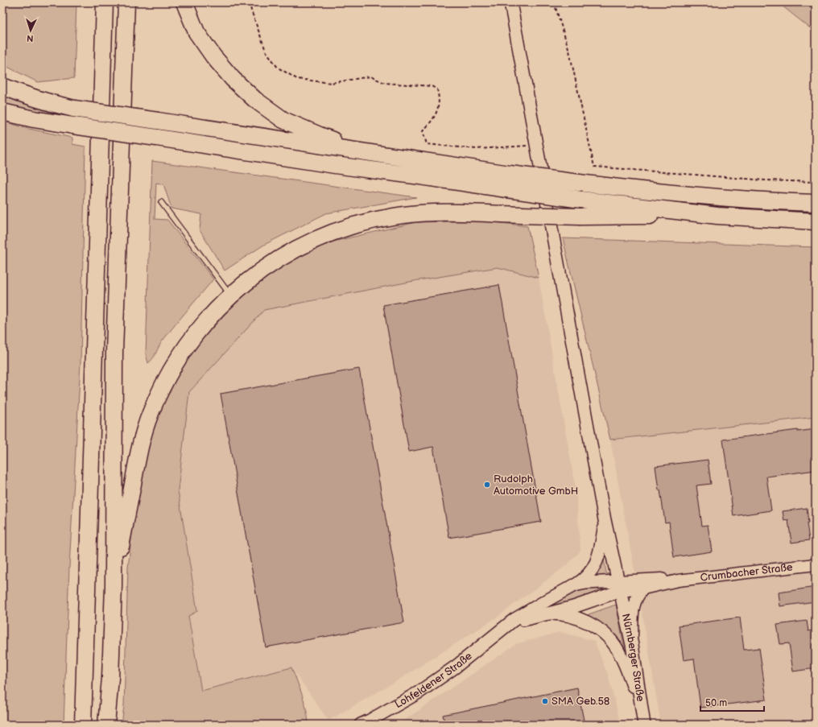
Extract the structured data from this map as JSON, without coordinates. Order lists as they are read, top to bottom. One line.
{"streets":{"main road":["Nürnberger Straße","Lohfeldener Straße"],"street":["Crumbacher Straße"]},"crossings":[["Crumbacher Straße","Nürnberger Straße"],["Crumbacher Straße","Lohfeldener Straße"],["Nürnberger Straße","Lohfeldener Straße"]],"places":["Rudolph Automotive GmbH","SMA Geb.58"],"scale_bar":"50 m","north":"bottom"}
